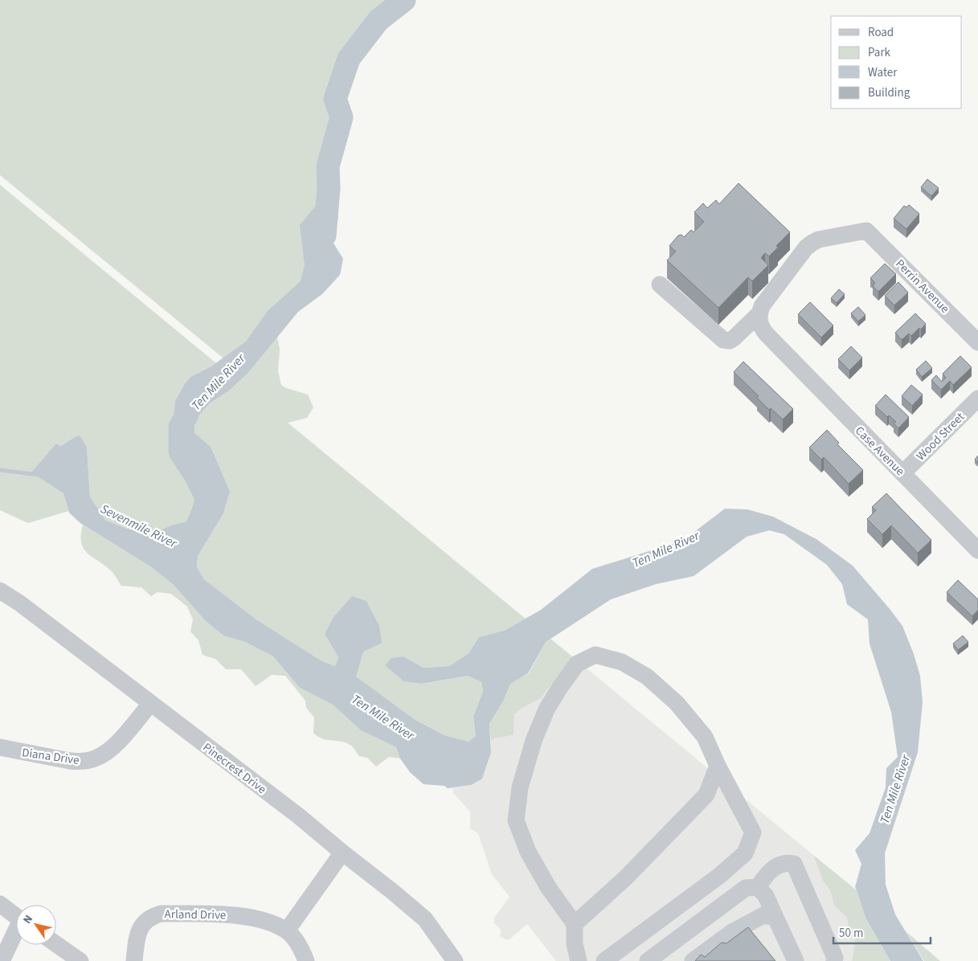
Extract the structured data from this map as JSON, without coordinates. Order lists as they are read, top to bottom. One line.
{"streets":{"street":["Perrin Avenue","Wood Street","Case Avenue","Diana Drive","Pinecrest Drive","Arland Drive"]},"crossings":[["Perrin Avenue","Case Avenue"],["Wood Street","Case Avenue"],["Diana Drive","Pinecrest Drive"]],"water":["Ten Mile River","Sevenmile River"],"legend":["Road","Park","Water","Building"],"scale_bar":"50 m","north":"top left"}
